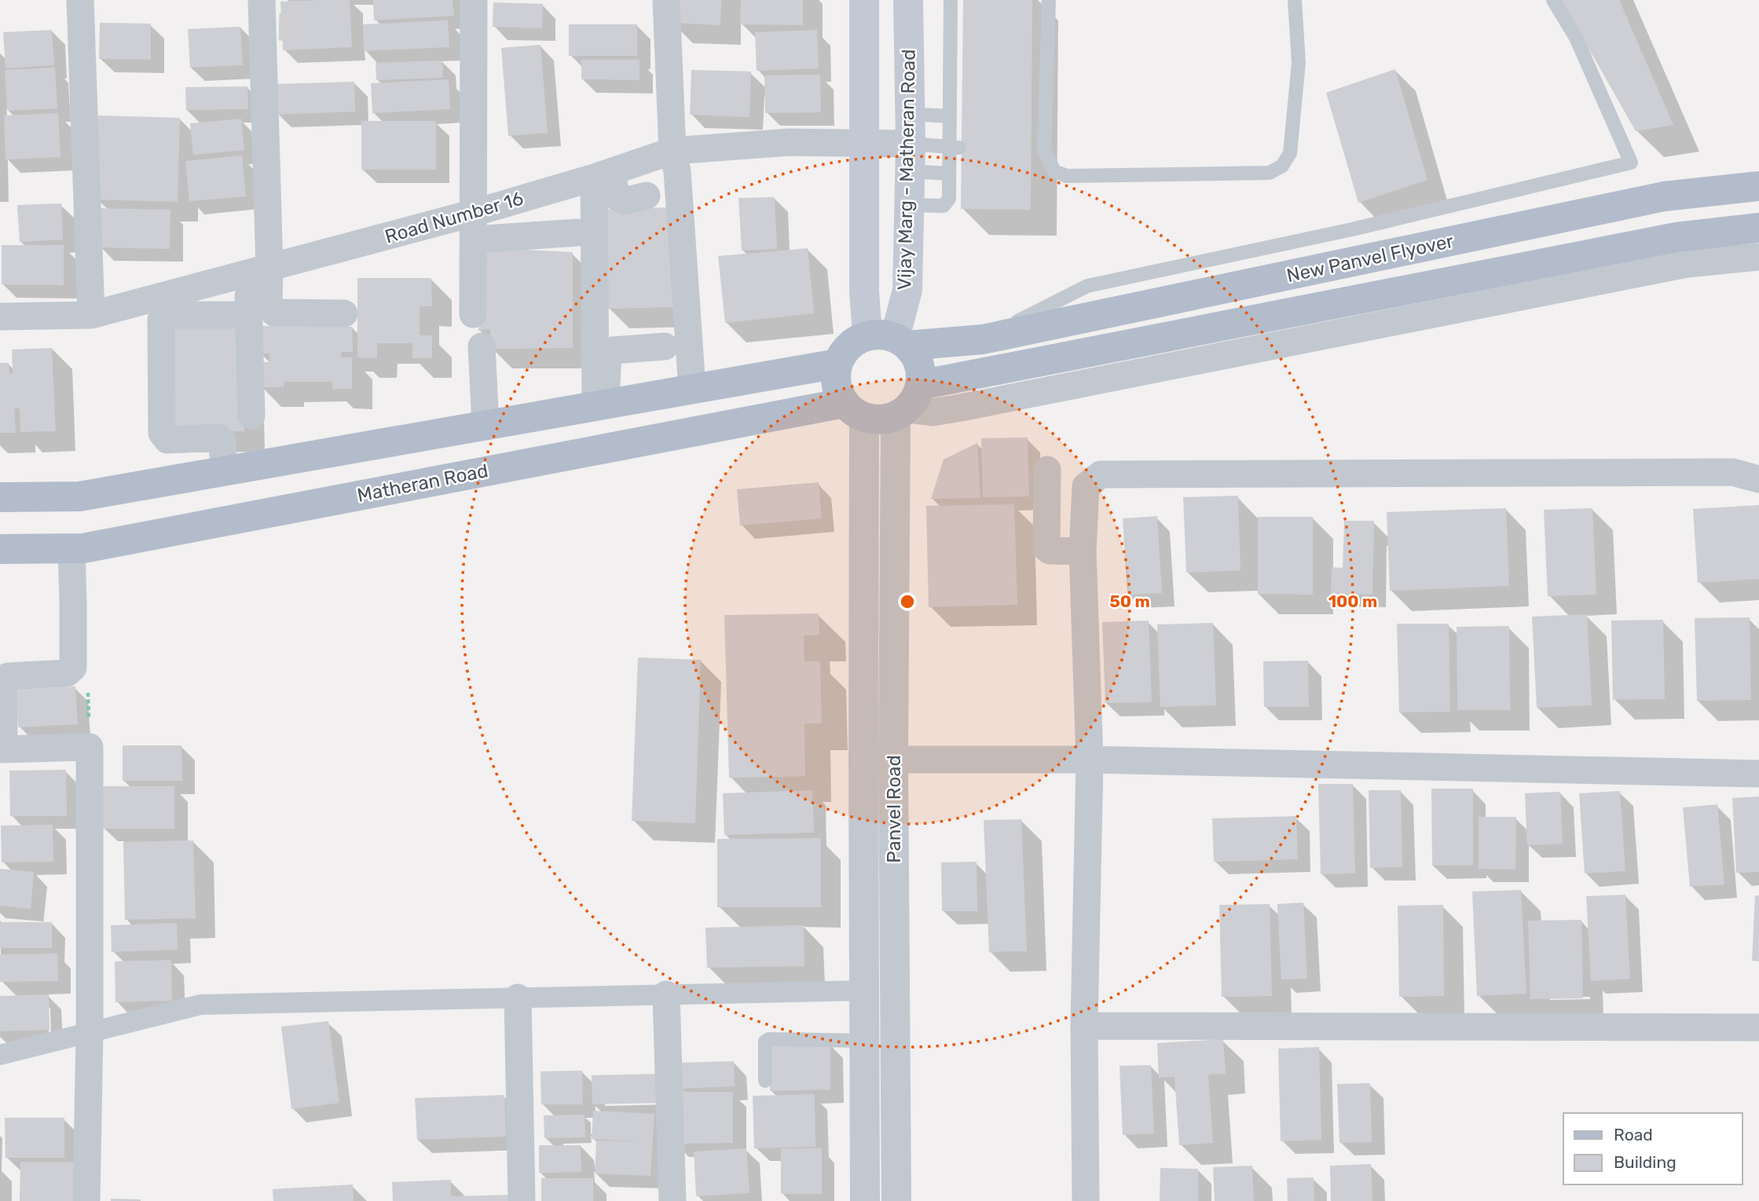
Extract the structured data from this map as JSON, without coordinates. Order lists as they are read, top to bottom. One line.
{"streets":{"main road":["Vijay Marg - Matheran Road","New Panvel Flyover","Matheran Road"],"street":["Road Number 16","Panvel Road"]},"crossings":[["Vijay Marg - Matheran Road","Road Number 16"],["Vijay Marg - Matheran Road","New Panvel Flyover"],["Vijay Marg - Matheran Road","Matheran Road"],["Vijay Marg - Matheran Road","Panvel Road"],["New Panvel Flyover","Matheran Road"],["New Panvel Flyover","Panvel Road"],["Matheran Road","Panvel Road"]],"legend":["Road","Building"],"rings":["50 m","100 m"]}
